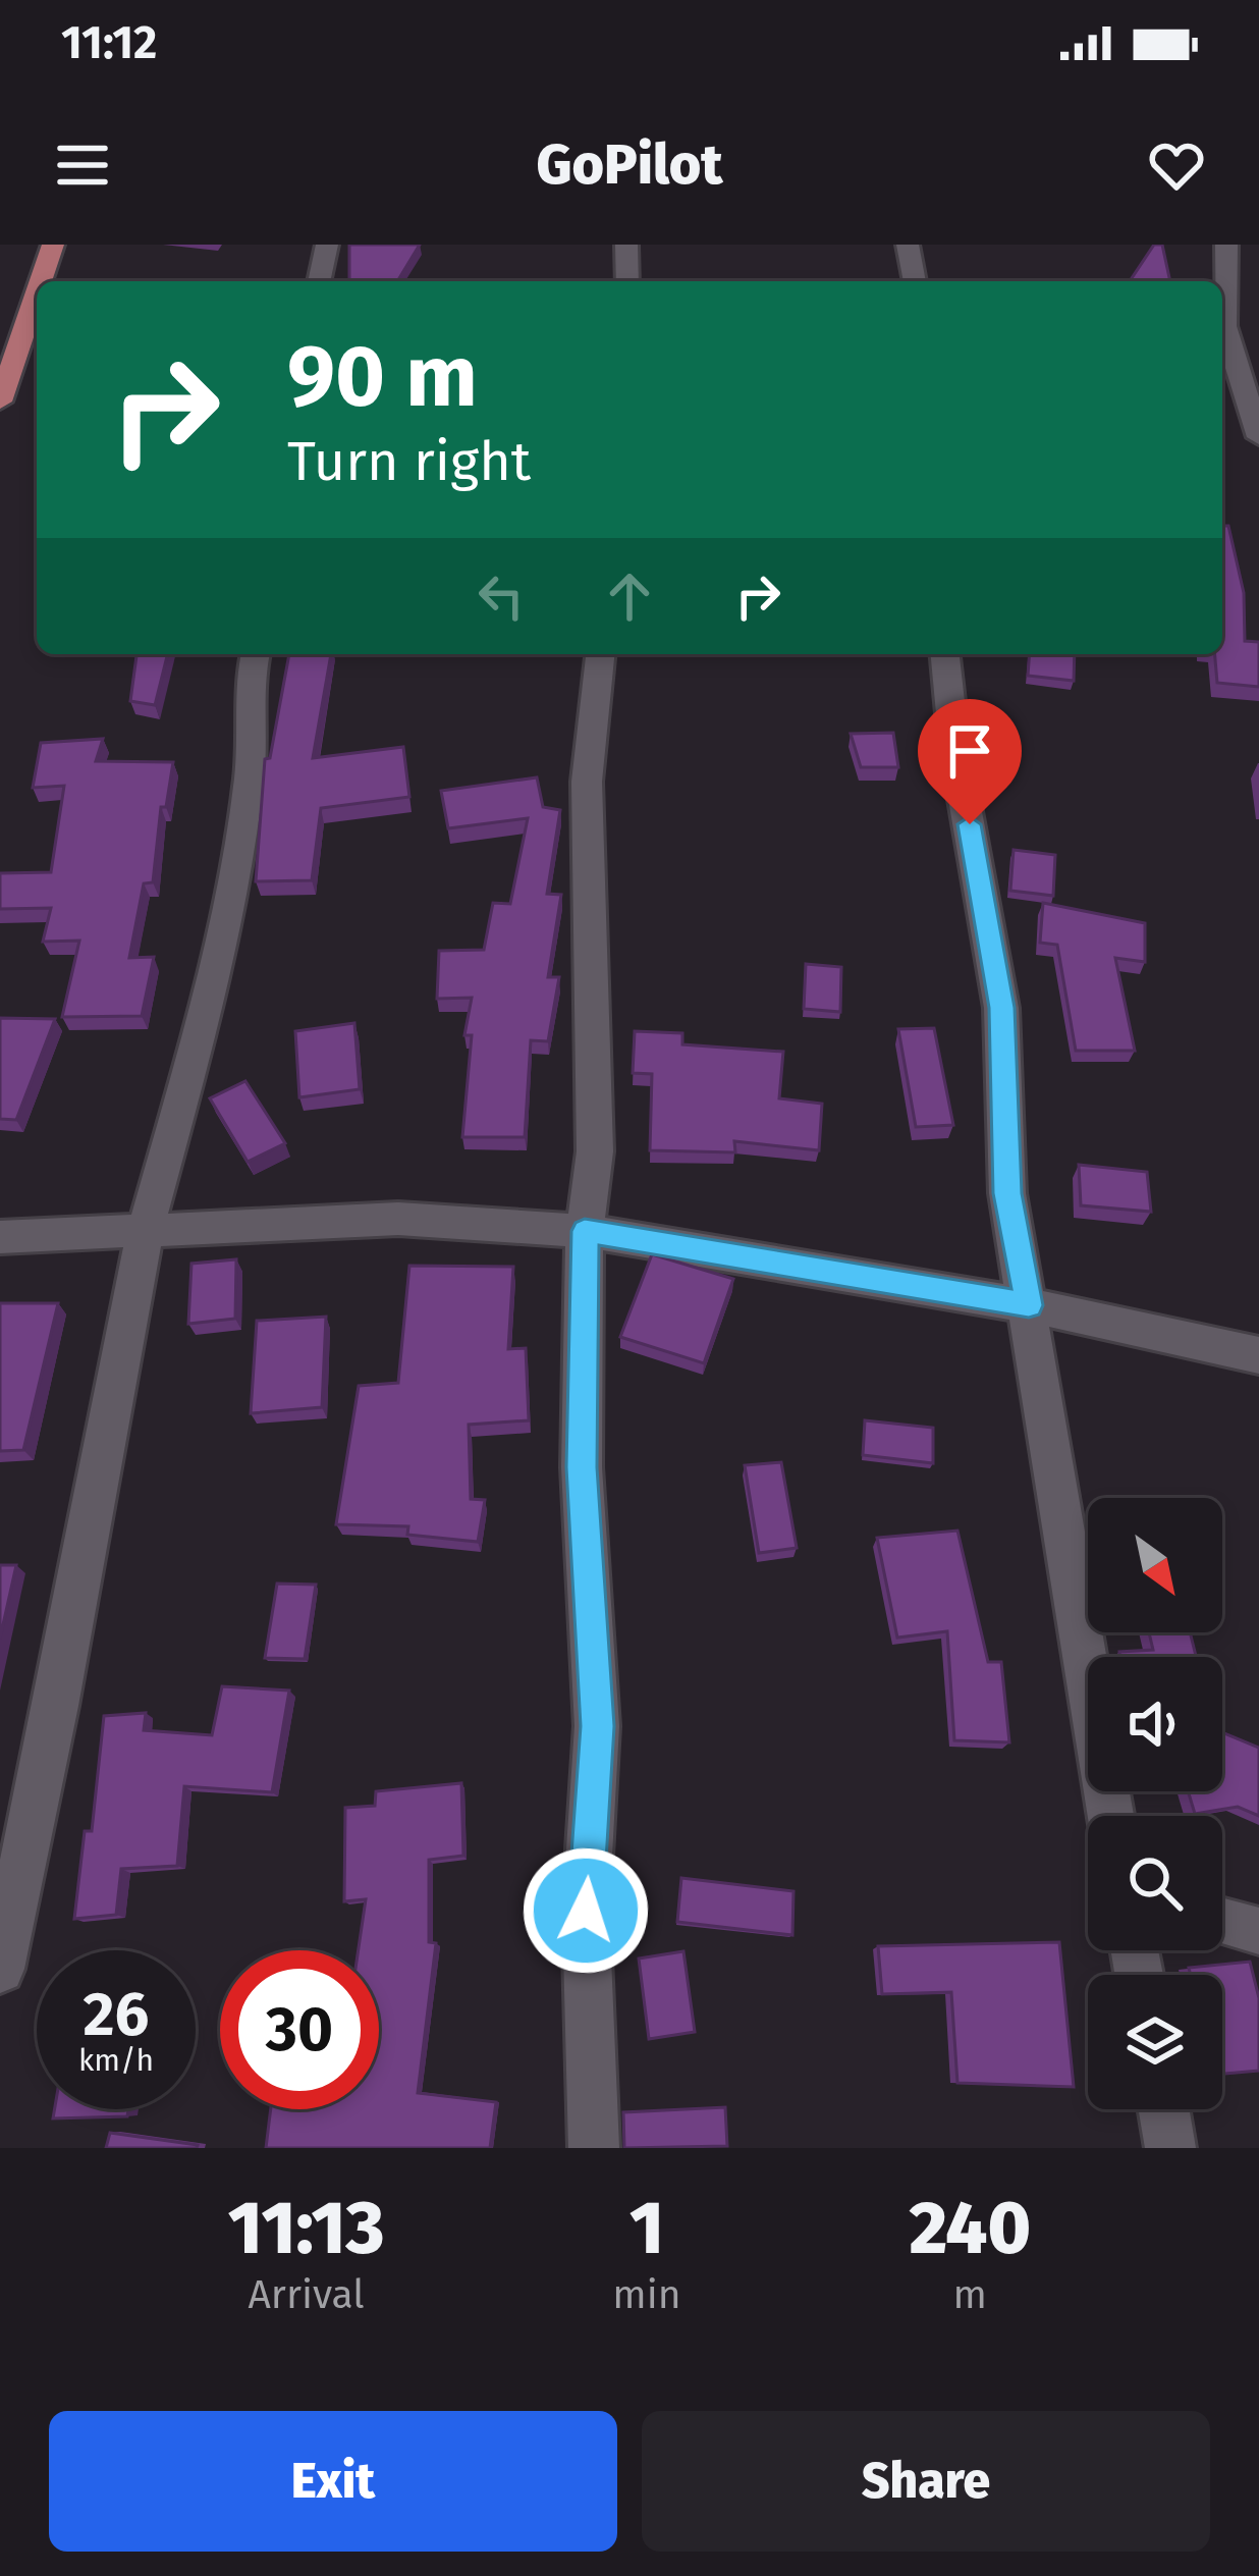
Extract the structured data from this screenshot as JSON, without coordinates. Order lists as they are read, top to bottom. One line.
{"north":"bottom right","page":{"status":"11:12","header":"GoPilot","turn":["90 m","Turn right"],"speed":"26 km/h","limit":"30","eta":["11:13","Arrival","1","min","240","m"],"buttons":["Exit","Share"]}}
